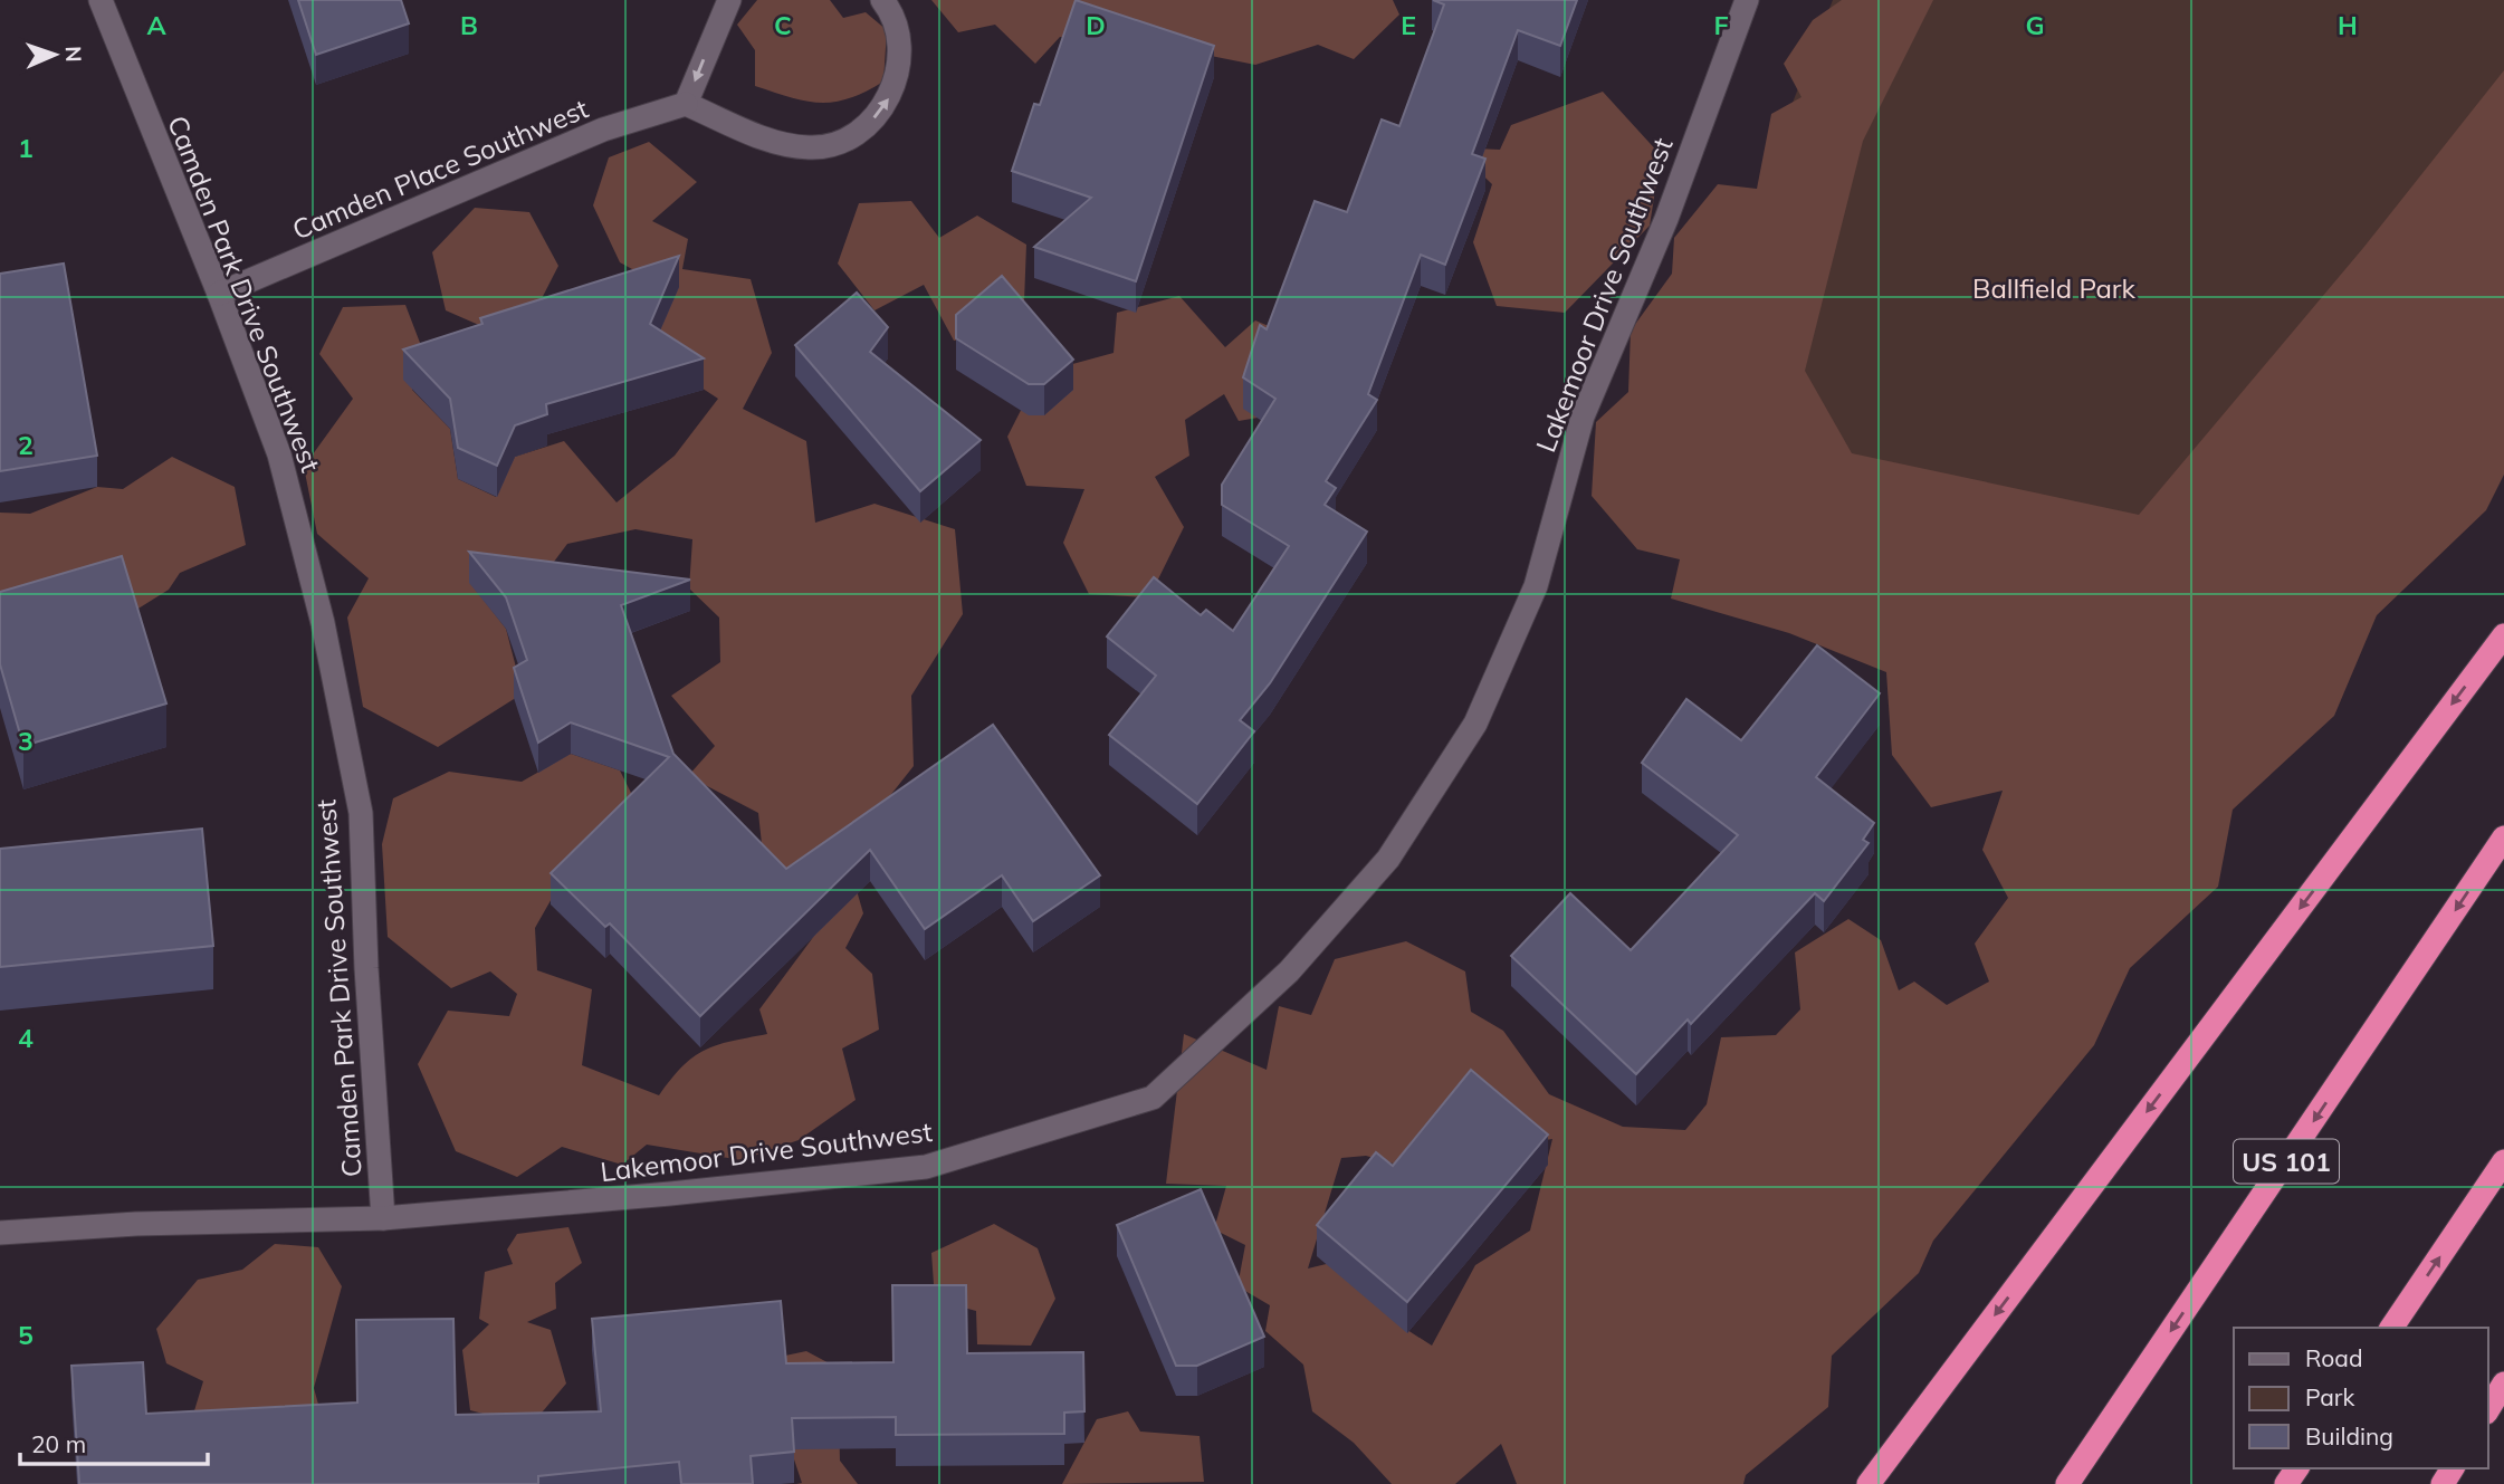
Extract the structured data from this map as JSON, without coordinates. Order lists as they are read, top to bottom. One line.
{"streets":{"highway":["US 101"],"street":["Camden Place Southwest","Camden Park Drive Southwest","Lakemoor Drive Southwest"]},"crossings":[["Camden Place Southwest","Camden Park Drive Southwest"],["Camden Park Drive Southwest","Lakemoor Drive Southwest"]],"parks":["Ballfield Park"],"legend":["Road","Park","Building"],"scale_bar":"20 m","north":"right","grid":{"columns":["A","B","C","D","E","F","G","H"],"rows":["1","2","3","4","5"]}}
